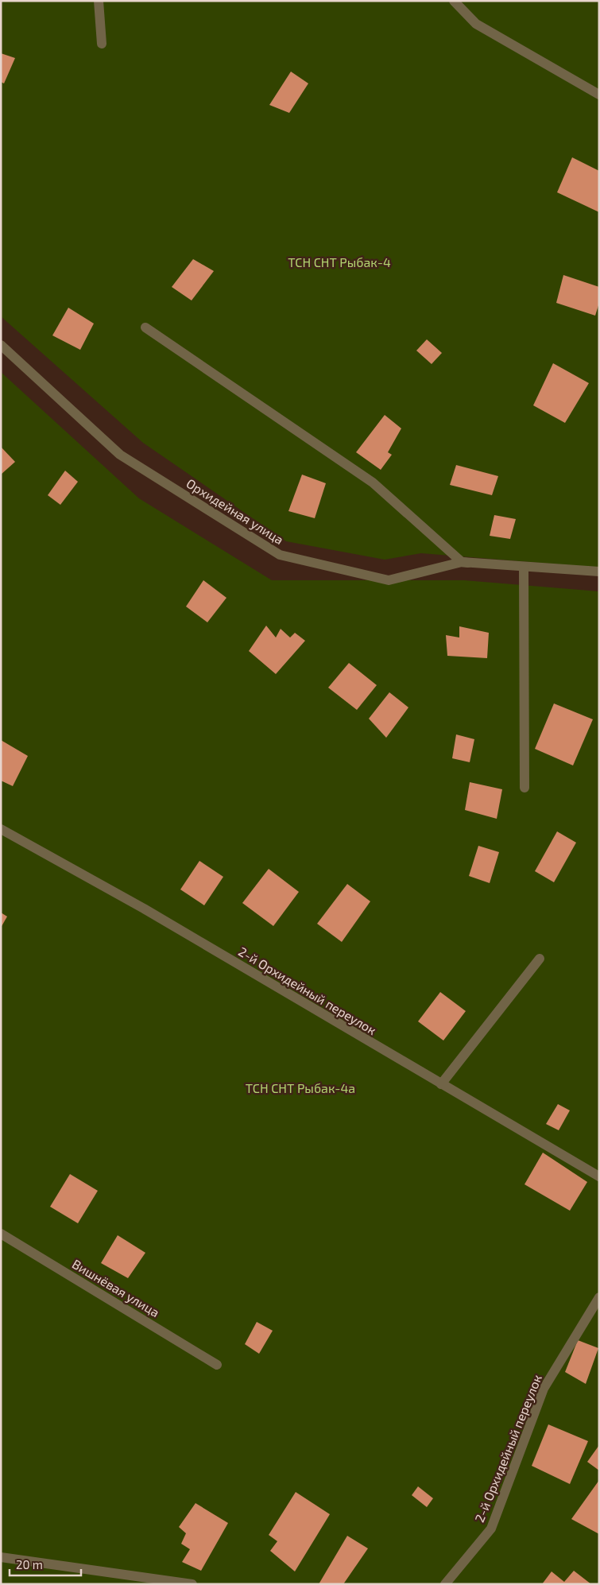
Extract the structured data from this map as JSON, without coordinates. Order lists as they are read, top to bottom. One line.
{"streets":{"street":["Орхидейная улица","2-й Орхидейный переулок","Вишнёвая улица"]},"parks":["ТСН СНТ Рыбак-4","ТСН СНТ Рыбак-4а"],"scale_bar":"20 m"}
